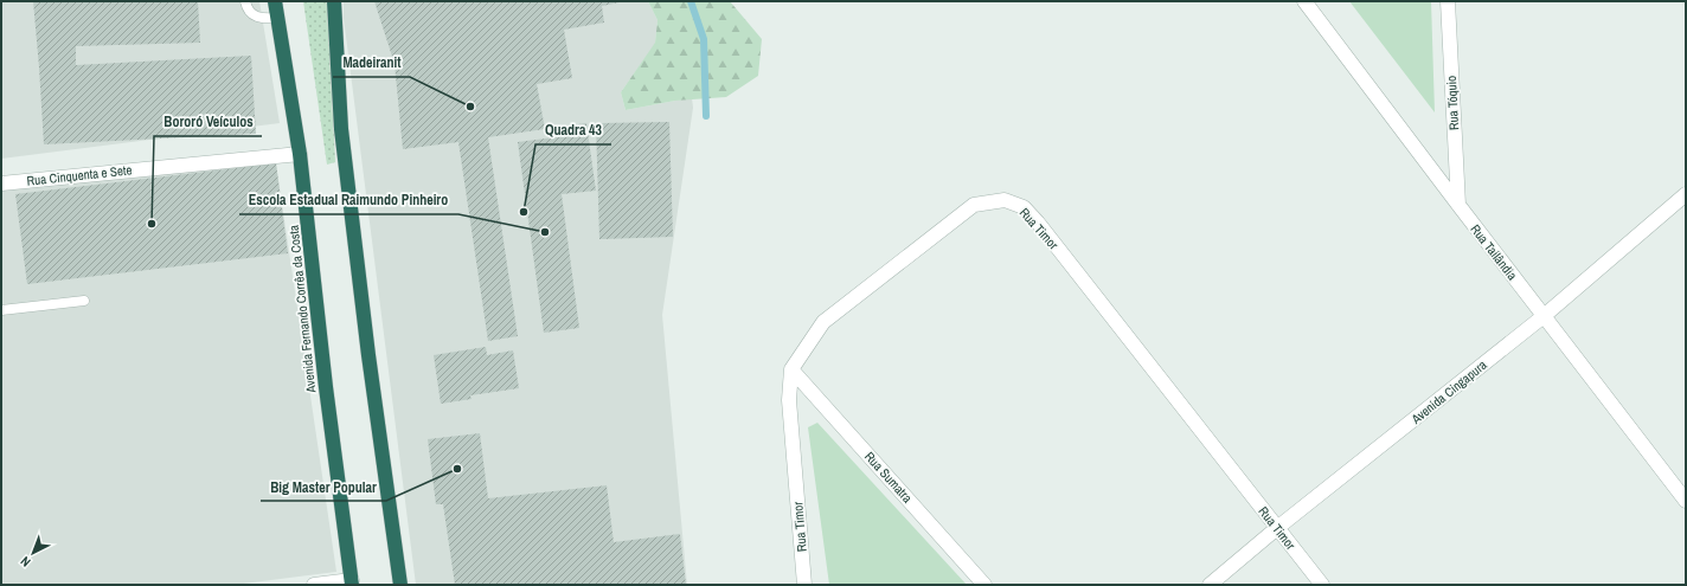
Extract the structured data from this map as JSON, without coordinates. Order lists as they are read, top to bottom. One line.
{"streets":{"highway":["Avenida Fernando Corrêa da Costa"],"street":["Rua Tóquio","Rua Cinquenta e Sete","Rua Timor","Rua Tailândia","Avenida Cingapura","Rua Sumatra"]},"crossings":[["Rua Tóquio","Rua Tailândia"],["Rua Cinquenta e Sete","Avenida Fernando Corrêa da Costa"],["Rua Timor","Avenida Cingapura"],["Rua Timor","Rua Sumatra"],["Rua Tailândia","Avenida Cingapura"]],"places":["Madeiranit","Quadra 43","Bororó Veículos","Escola Estadual Raimundo Pinheiro","Big Master Popular"],"north":"bottom left"}
